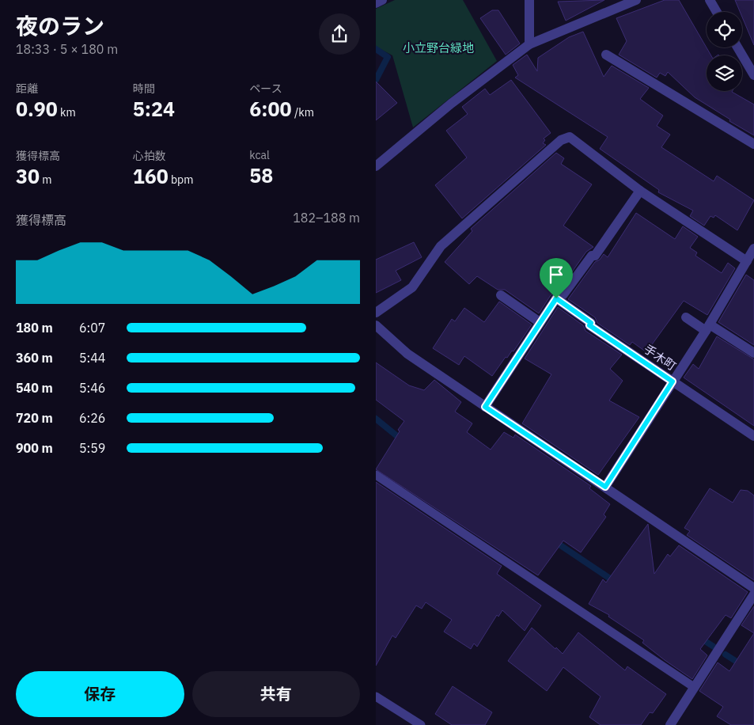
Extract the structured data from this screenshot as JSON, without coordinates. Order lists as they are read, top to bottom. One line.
{"streets":{"street":["手木町"]},"parks":["小立野台緑地"],"page":{"heading":["夜のラン","18:33 · 5 × 180 m"],"stats":[["距離","0.90 km"],["時間","5:24"],["ペース","6:00 /km"],["獲得標高","30 m"],["心拍数","160 bpm"],["kcal","58"]],"chart":["獲得標高","182–188 m"],"list":[{"name":"180 m","note":"6:07"},{"name":"360 m","note":"5:44"},{"name":"540 m","note":"5:46"},{"name":"720 m","note":"6:26"},{"name":"900 m","note":"5:59"}],"buttons":["保存","共有"]}}
